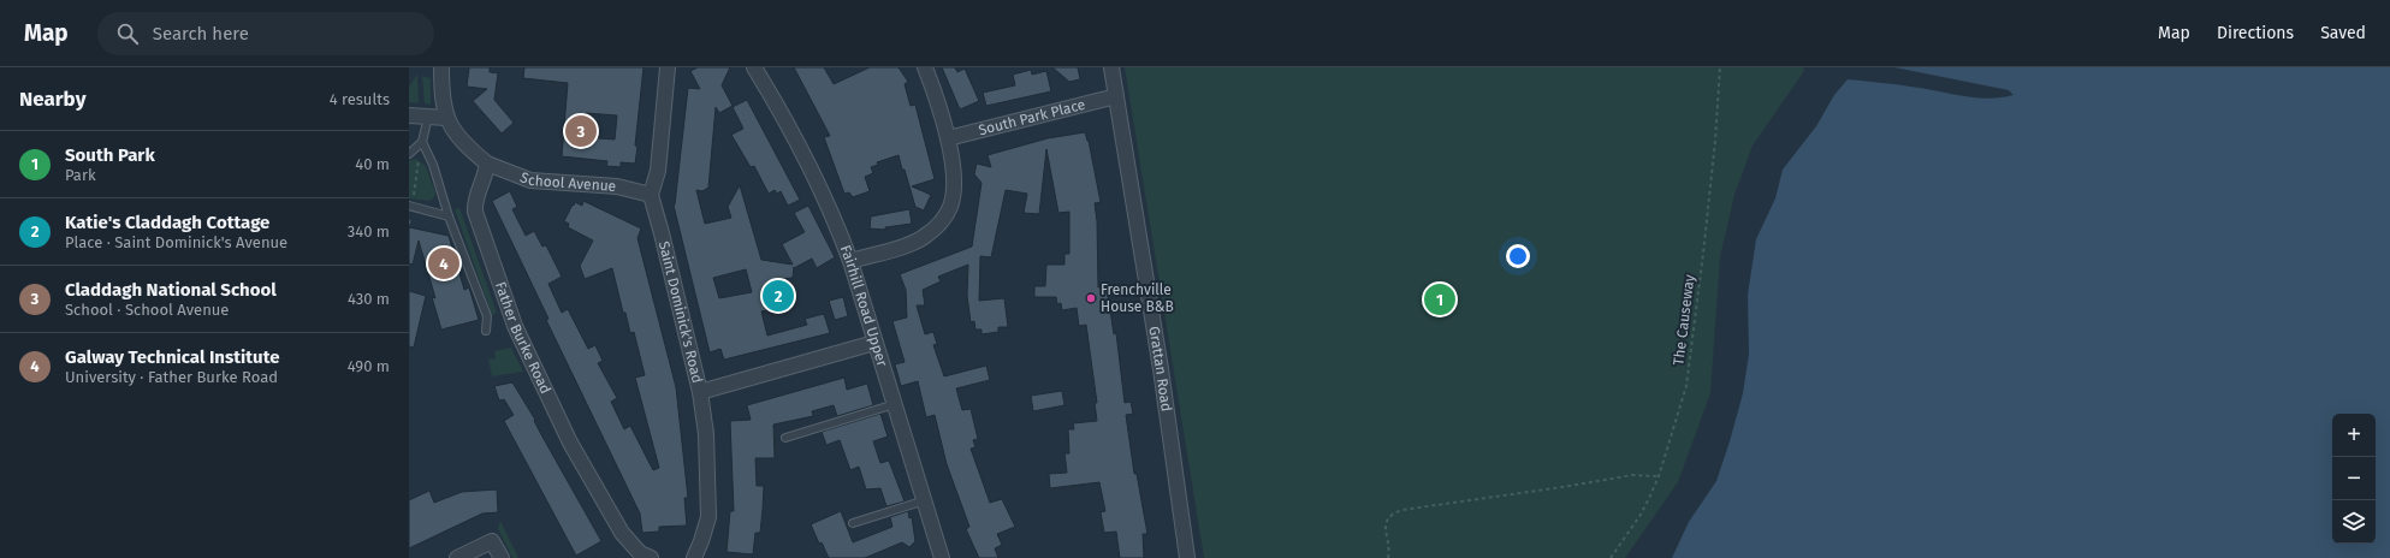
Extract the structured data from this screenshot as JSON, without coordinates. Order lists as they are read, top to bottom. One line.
{"streets":{"street":["South Park Place","School Avenue","Fairhill Road Upper","Saint Dominick's Road","Father Burke Road","Grattan Road"],"path":["The Causeway"]},"crossings":[["South Park Place","Grattan Road"],["School Avenue","Saint Dominick's Road"],["School Avenue","Father Burke Road"]],"places":["Frenchville House B&B"],"page":{"header":"Map","search":"Search here","nav":["Map","Directions","Saved"],"heading":["Nearby","4 results"],"pins":["3","4","2","1"],"list":[{"mark":"1","name":"South Park","note":"Park","value":"40 m"},{"mark":"2","name":"Katie's Claddagh Cottage","note":"Place · Saint Dominick's Avenue","value":"340 m"},{"mark":"3","name":"Claddagh National School","note":"School · School Avenue","value":"430 m"},{"mark":"4","name":"Galway Technical Institute","note":"University · Father Burke Road","value":"490 m"}],"map_buttons":["+","−"]}}
